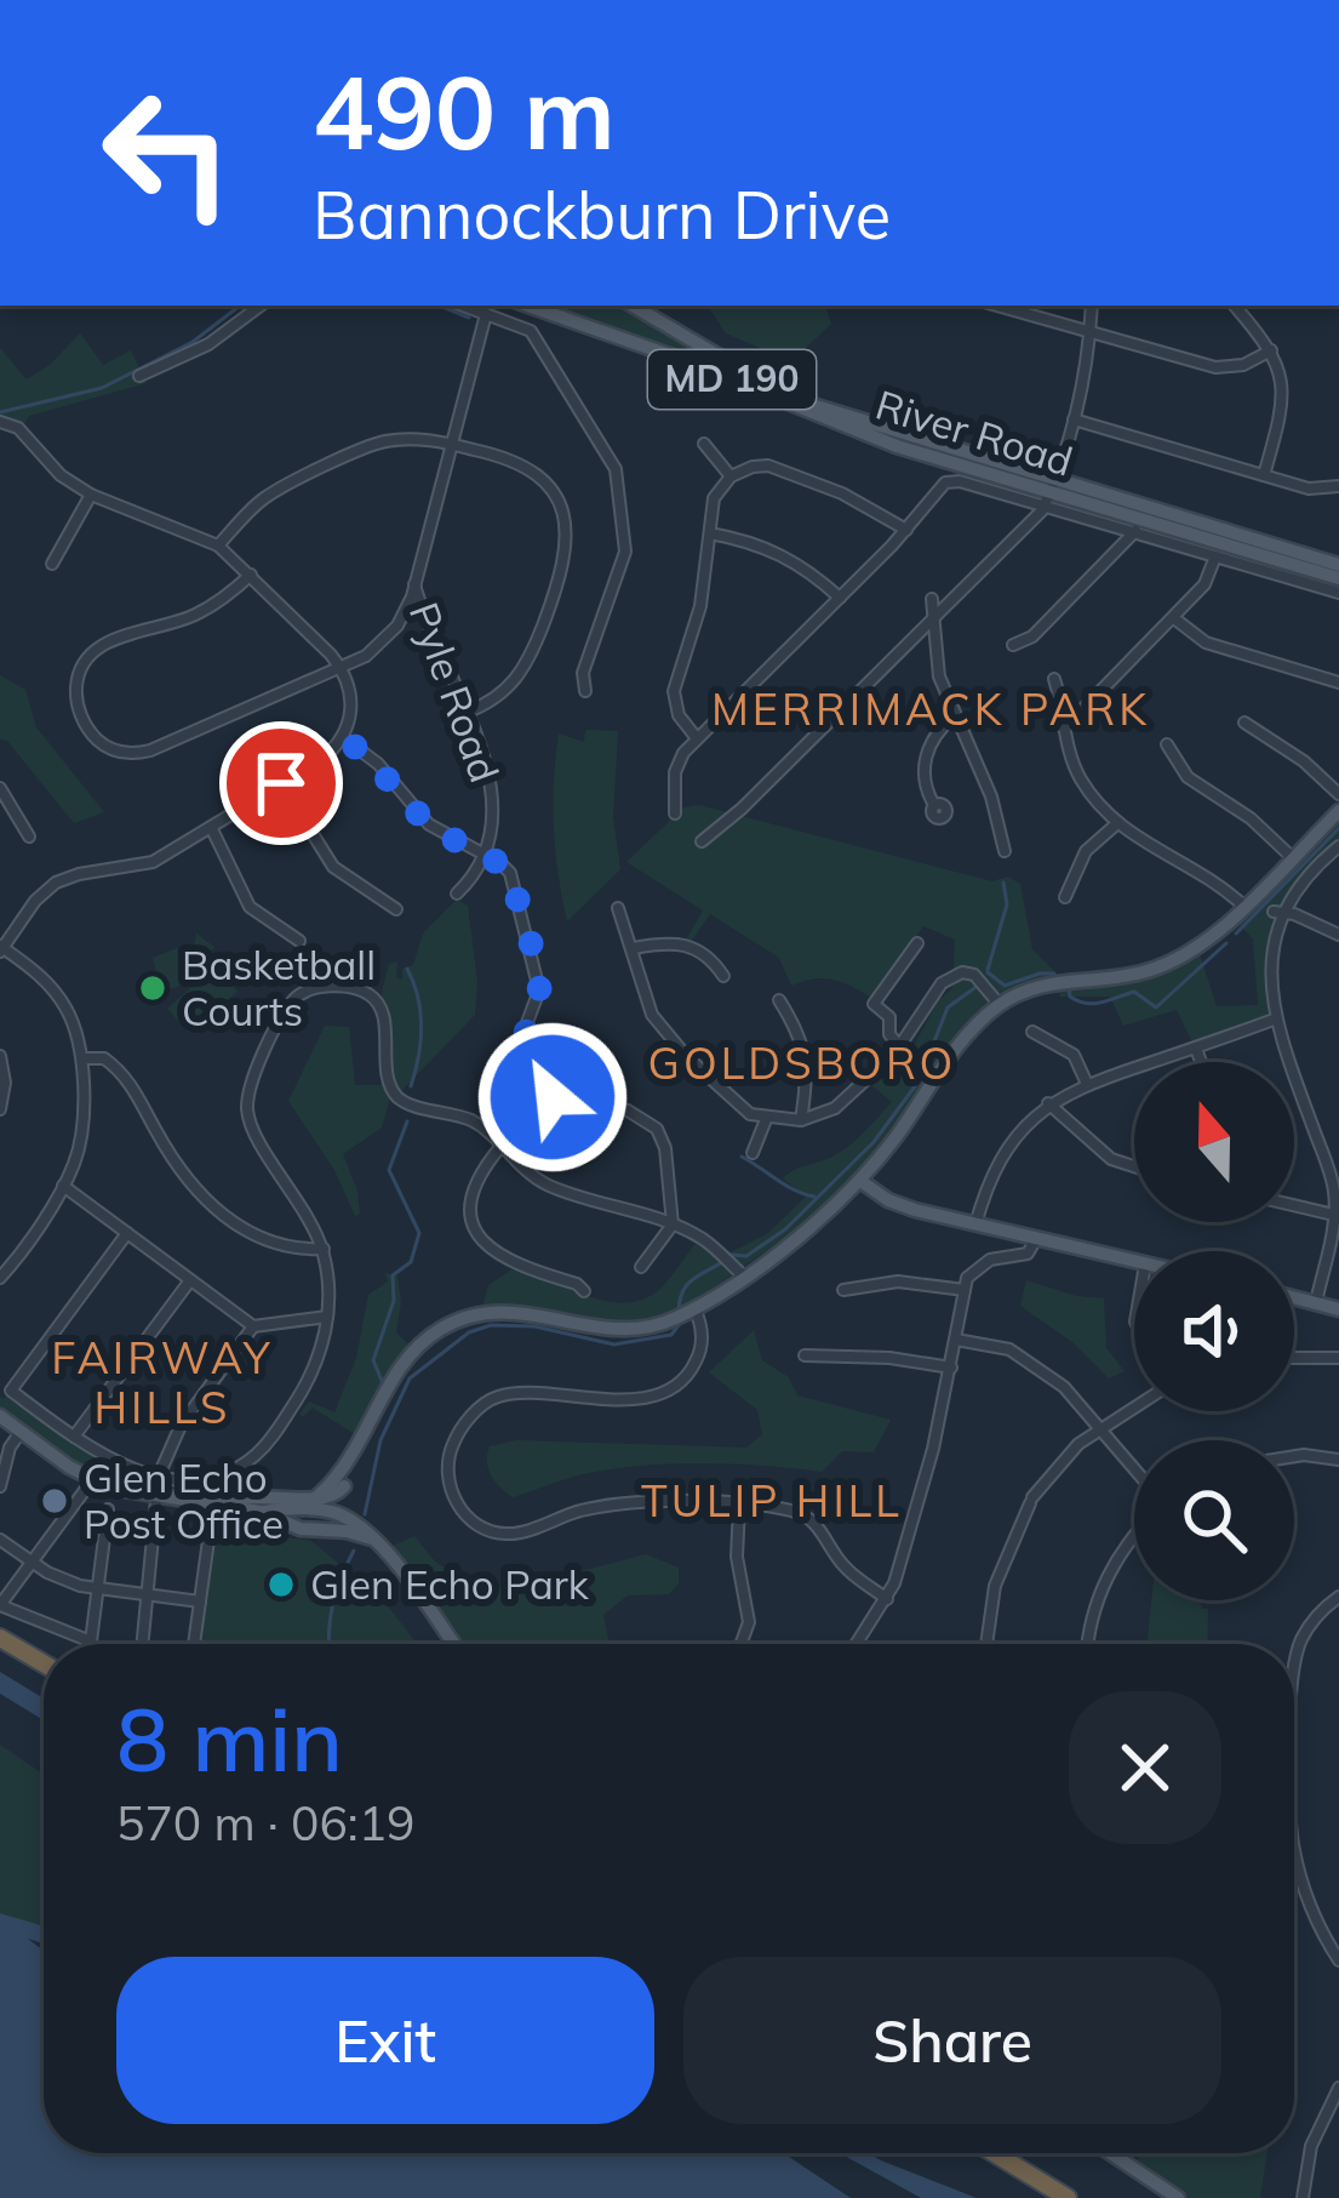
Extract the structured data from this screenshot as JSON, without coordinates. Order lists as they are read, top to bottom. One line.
{"streets":{"main road":["MD 190","River Road"],"street":["Pyle Road"]},"districts":["MERRIMACK PARK","GOLDSBORO","FAIRWAY HILLS","TULIP HILL"],"places":["Basketball Courts","Glen Echo Post Office","Glen Echo Park"],"north":"top","page":{"turn":["490 m","Bannockburn Drive"],"heading":["8 min","570 m · 06:19"],"buttons":["Exit","Share"]}}
